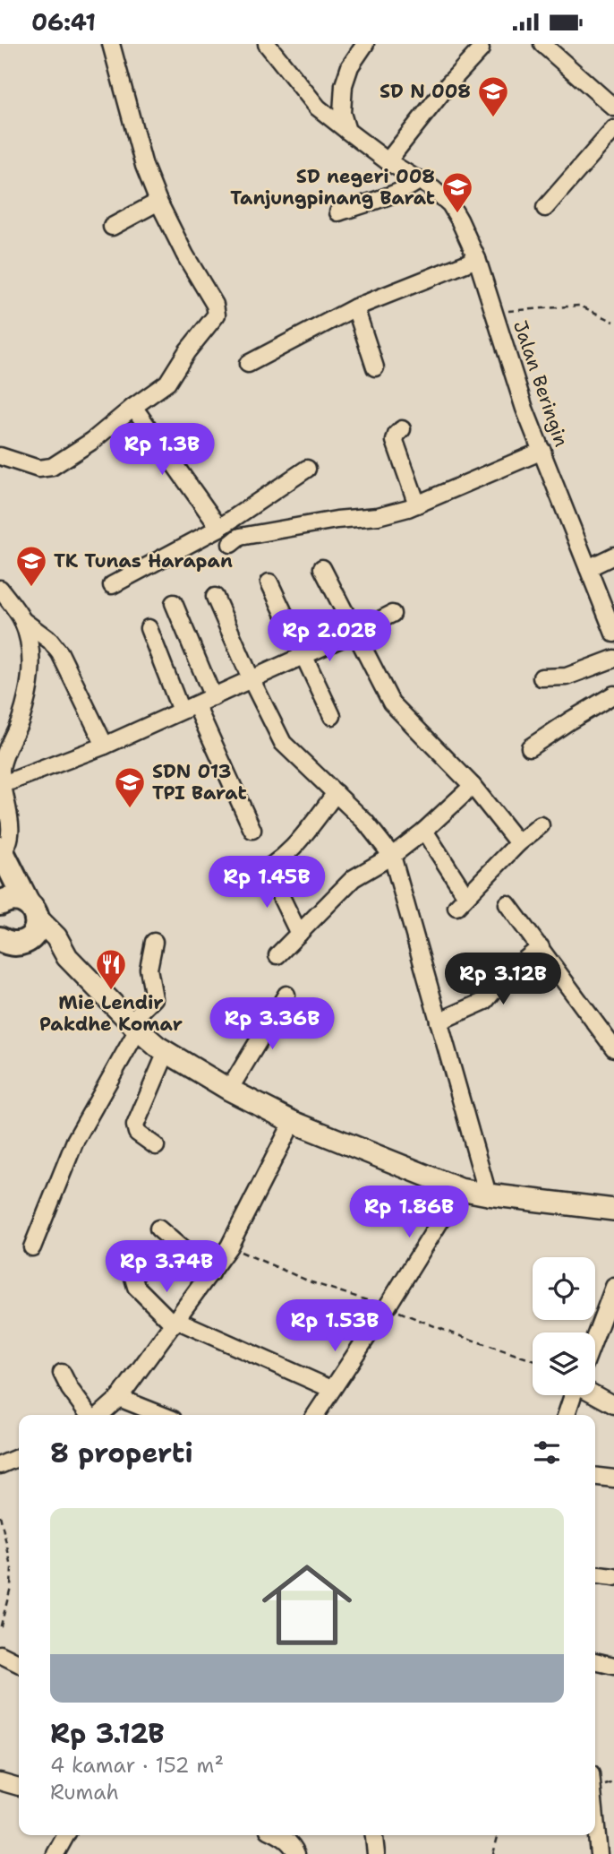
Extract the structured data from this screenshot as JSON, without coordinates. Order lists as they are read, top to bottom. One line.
{"streets":{"street":["Jalan Beringin"]},"places":{"school or university":["SD N 008","SD negeri 008 Tanjungpinang Barat","TK Tunas Harapan","SDN 013 TPI Barat"],"restaurant":["Mie Lendir Pakdhe Komar"]},"page":{"status":"06:41","price":["Rp 1.3B","Rp 2.02B","Rp 1.45B","Rp 3.12B","Rp 3.36B","Rp 1.86B","Rp 3.74B","Rp 1.53B"],"heading":"8 properti","list":[{"name":"Rp 3.12B","note":"4 kamar · 152 m² · Rumah"}]}}
